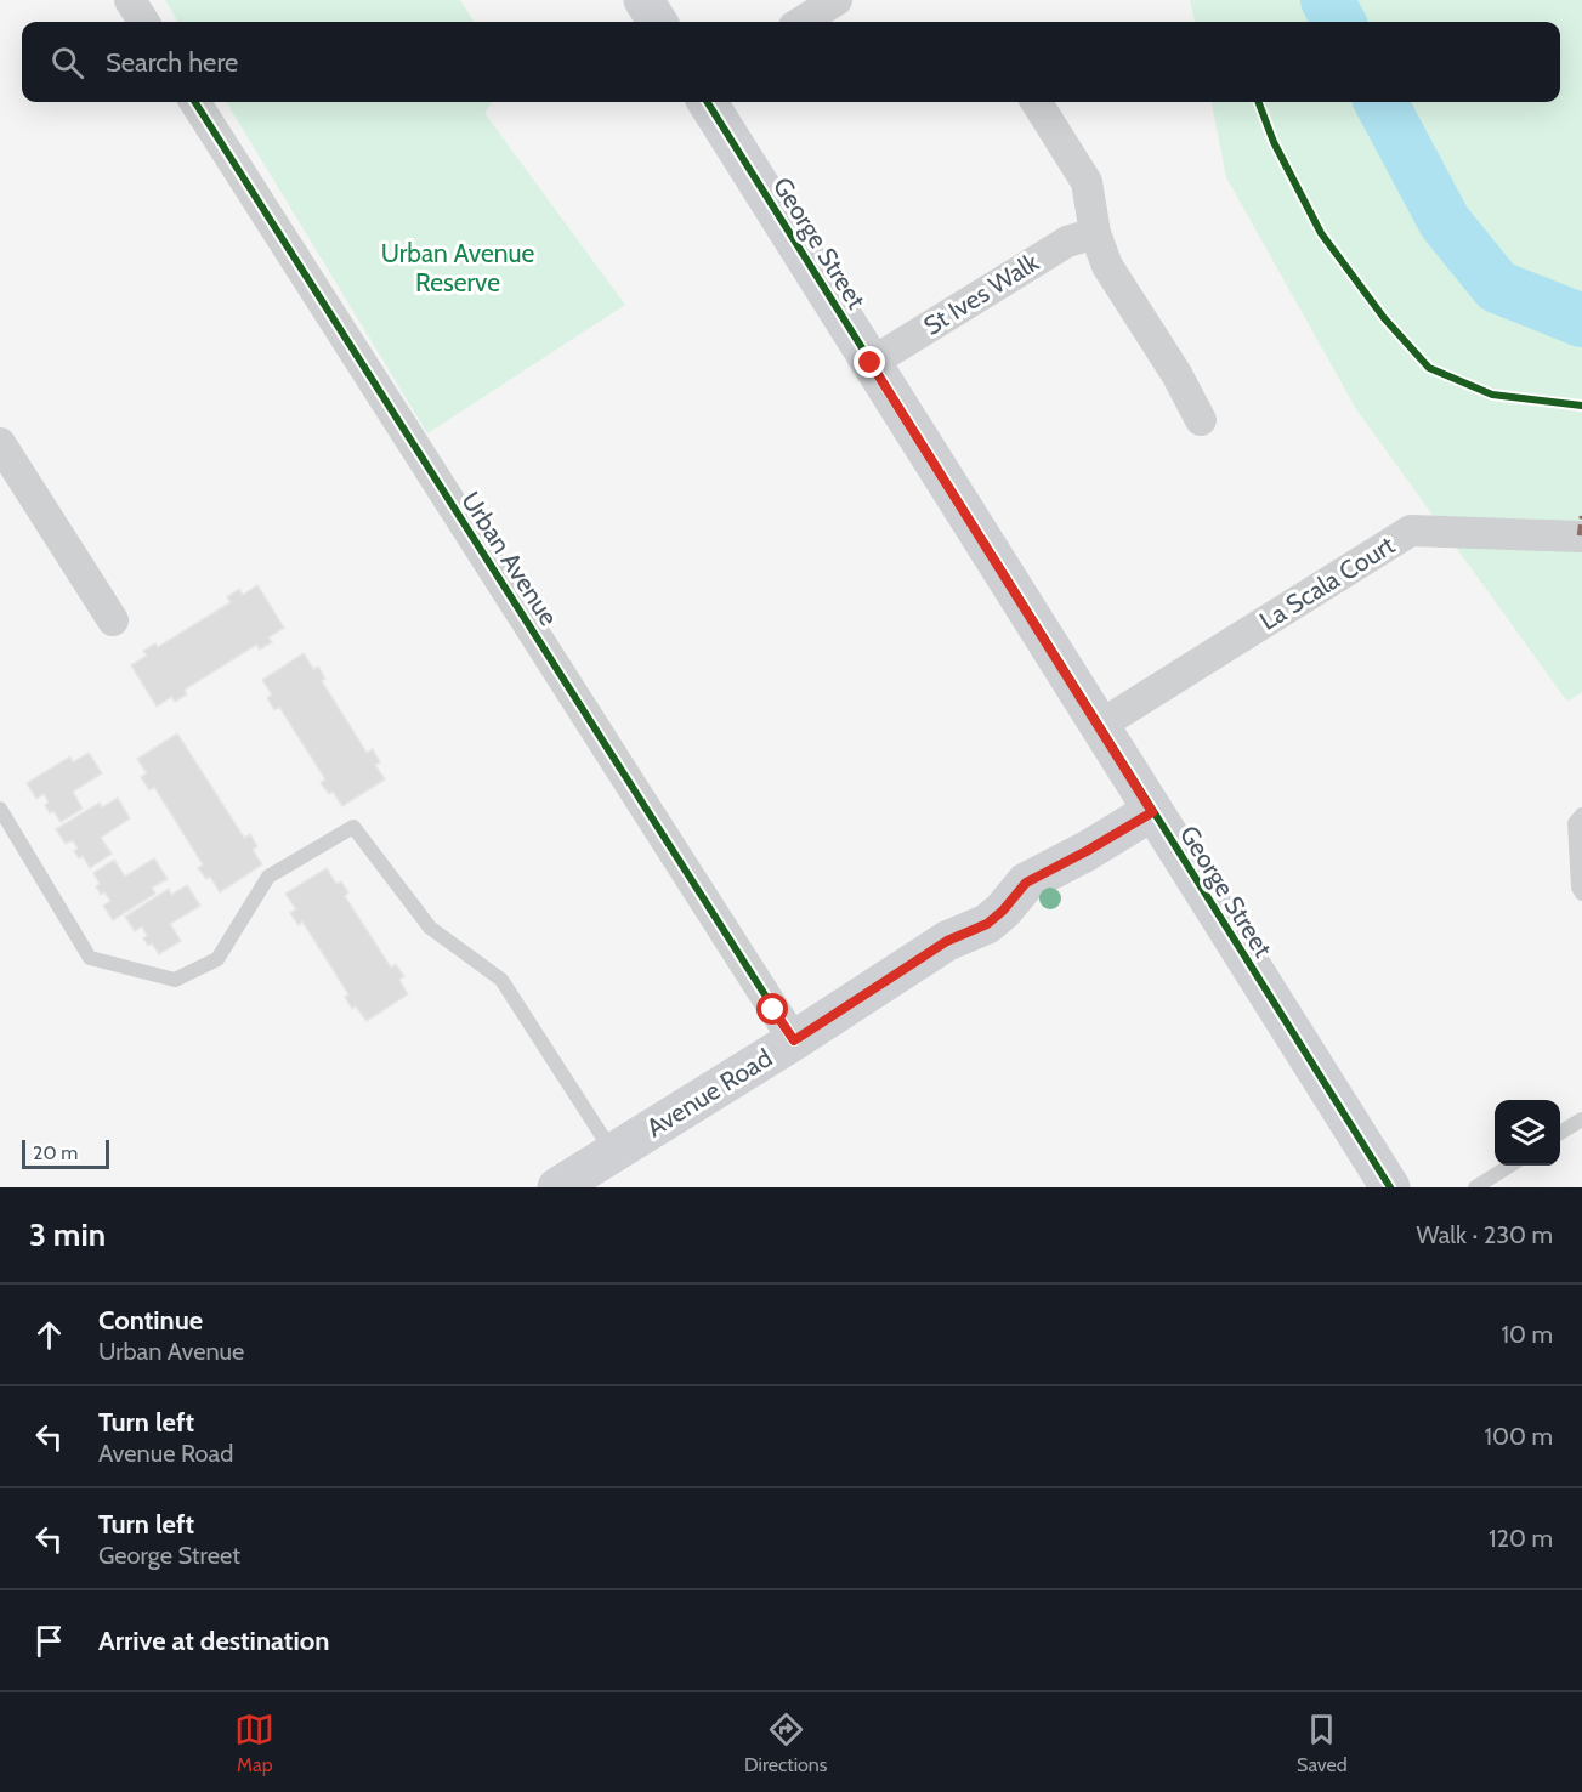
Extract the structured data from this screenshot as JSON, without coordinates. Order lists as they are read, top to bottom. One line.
{"streets":{"street":["George Street","St Ives Walk","Urban Avenue","La Scala Court","Avenue Road"]},"crossings":[["George Street","St Ives Walk"],["George Street","La Scala Court"],["George Street","Avenue Road"],["Urban Avenue","Avenue Road"]],"parks":["Urban Avenue Reserve"],"scale_bar":"20 m","page":{"search":"Search here","scale":"20 m","heading":["3 min","Walk · 230 m"],"list":[["Continue","Urban Avenue","10 m"],["Turn left","Avenue Road","100 m"],["Turn left","George Street","120 m"],"Arrive at destination"],"nav":["Map","Directions","Saved"]}}
